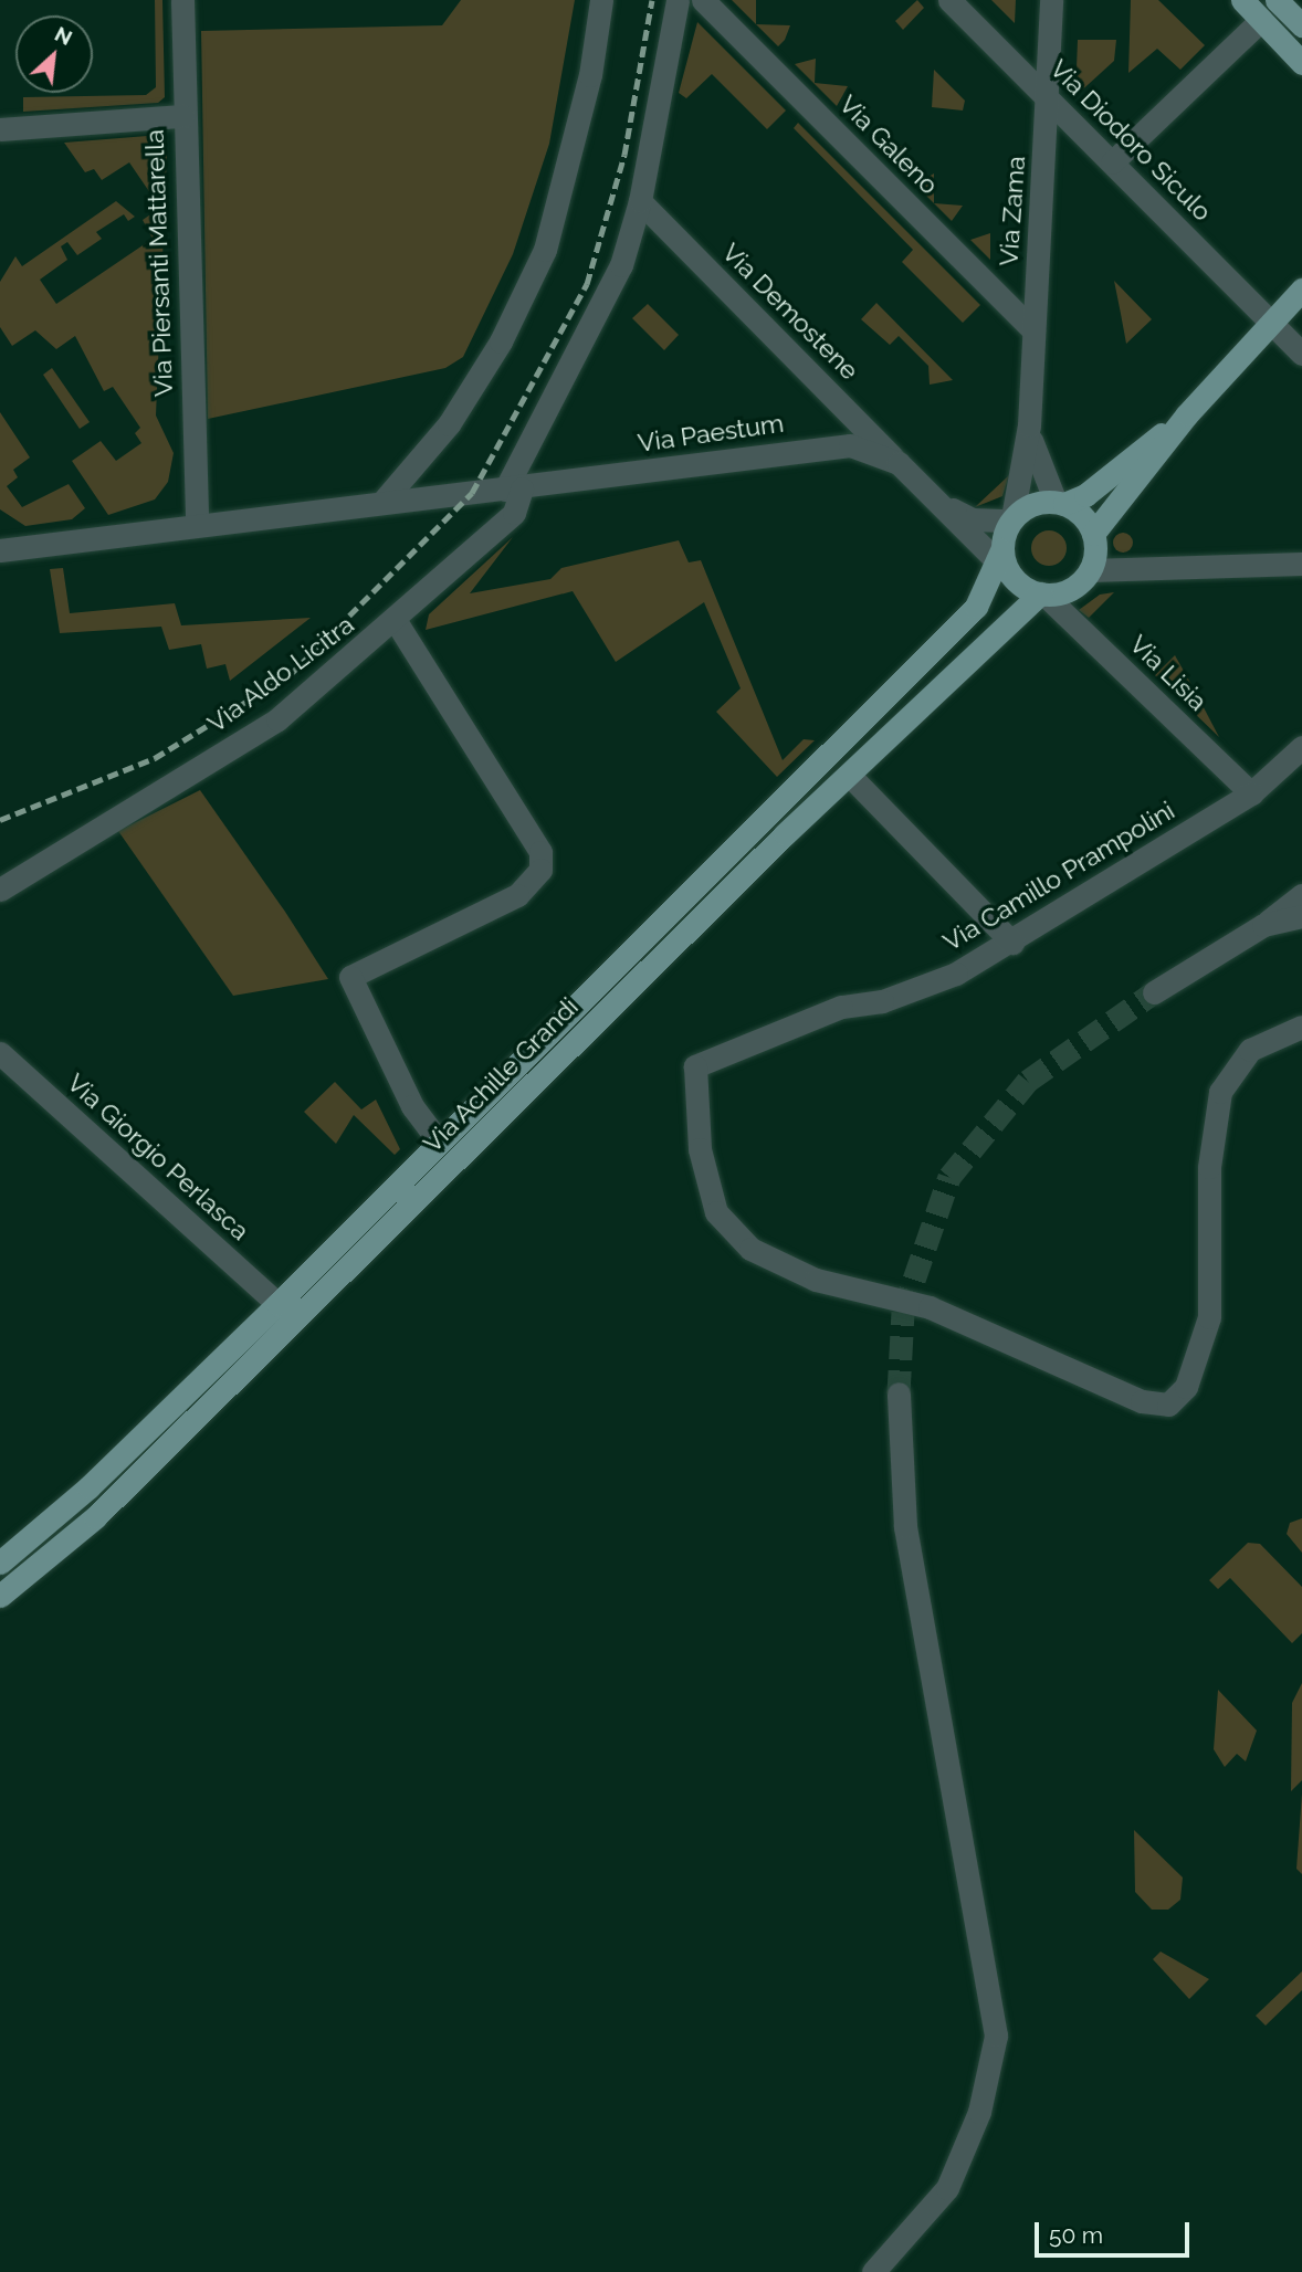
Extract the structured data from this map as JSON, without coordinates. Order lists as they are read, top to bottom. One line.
{"streets":{"main road":["Via Achille Grandi"],"street":["Via Diodoro Siculo","Via Galeno","Via Zama","Via Piersanti Mattarella","Via Demostene","Via Paestum","Via Lisia","Via Aldo Licitra","Via Camillo Prampolini","Via Giorgio Perlasca"]},"crossings":[["Via Diodoro Siculo","Via Zama"],["Via Galeno","Via Zama"],["Via Piersanti Mattarella","Via Paestum"],["Via Demostene","Via Paestum"],["Via Demostene","Via Aldo Licitra"],["Via Paestum","Via Lisia"],["Via Paestum","Via Aldo Licitra"],["Via Paestum","Via Achille Grandi"],["Via Lisia","Via Camillo Prampolini"],["Via Lisia","Via Achille Grandi"],["Via Achille Grandi","Via Giorgio Perlasca"]],"scale_bar":"50 m","north":"top right"}
